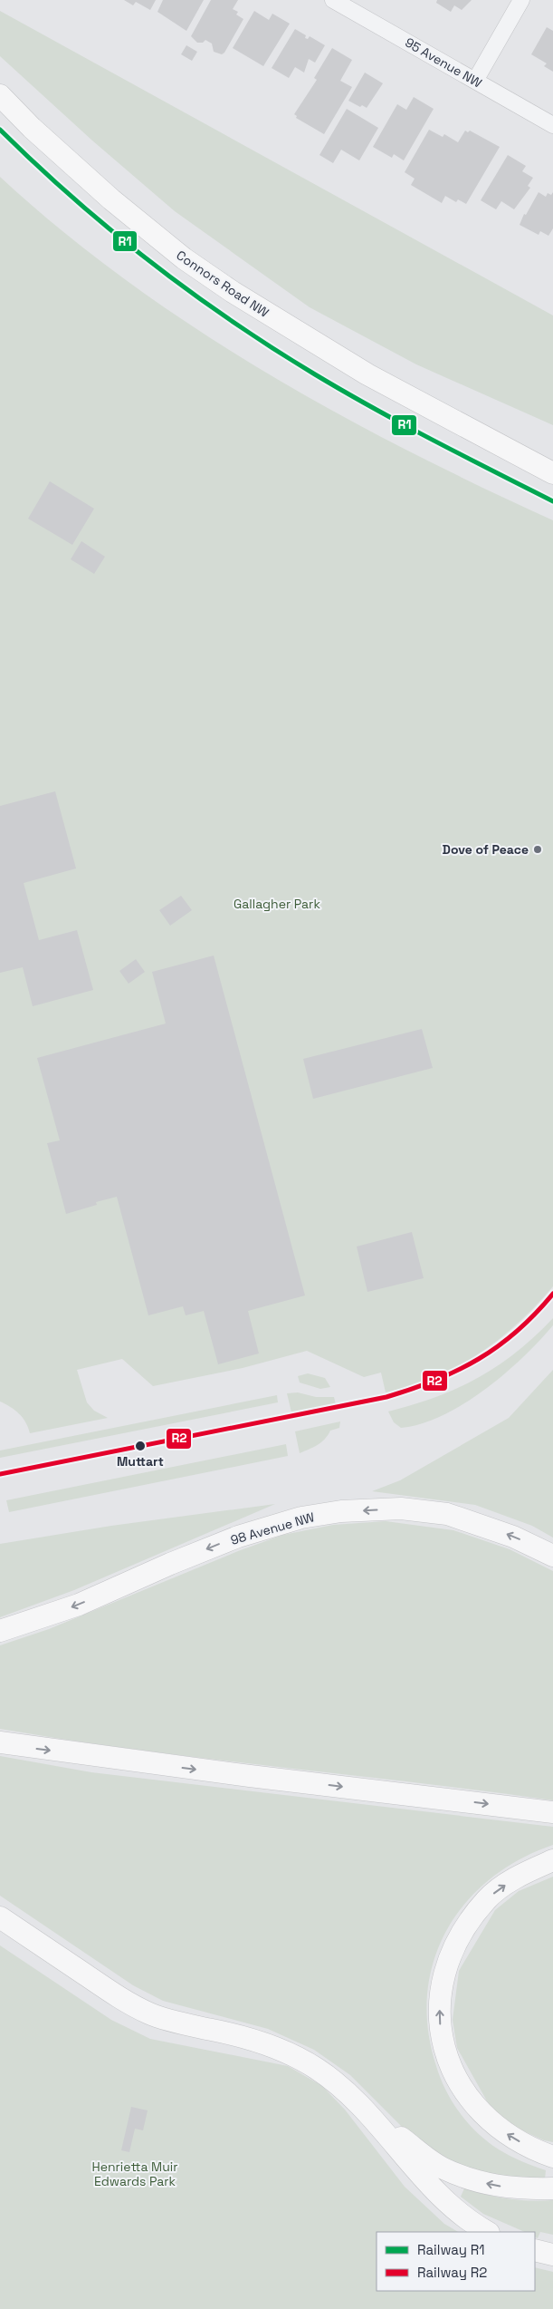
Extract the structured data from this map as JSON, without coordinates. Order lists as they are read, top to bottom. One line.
{"streets":{"main road":["Connors Road NW","98 Avenue NW"],"street":["95 Avenue NW"]},"one_way":["98 Avenue NW"],"parks":["Gallagher Park","Henrietta Muir Edwards Park"],"places":["Dove of Peace","Muttart"],"lines":["rail line R1","rail line R2"],"legend":["Railway R1","Railway R2"]}
